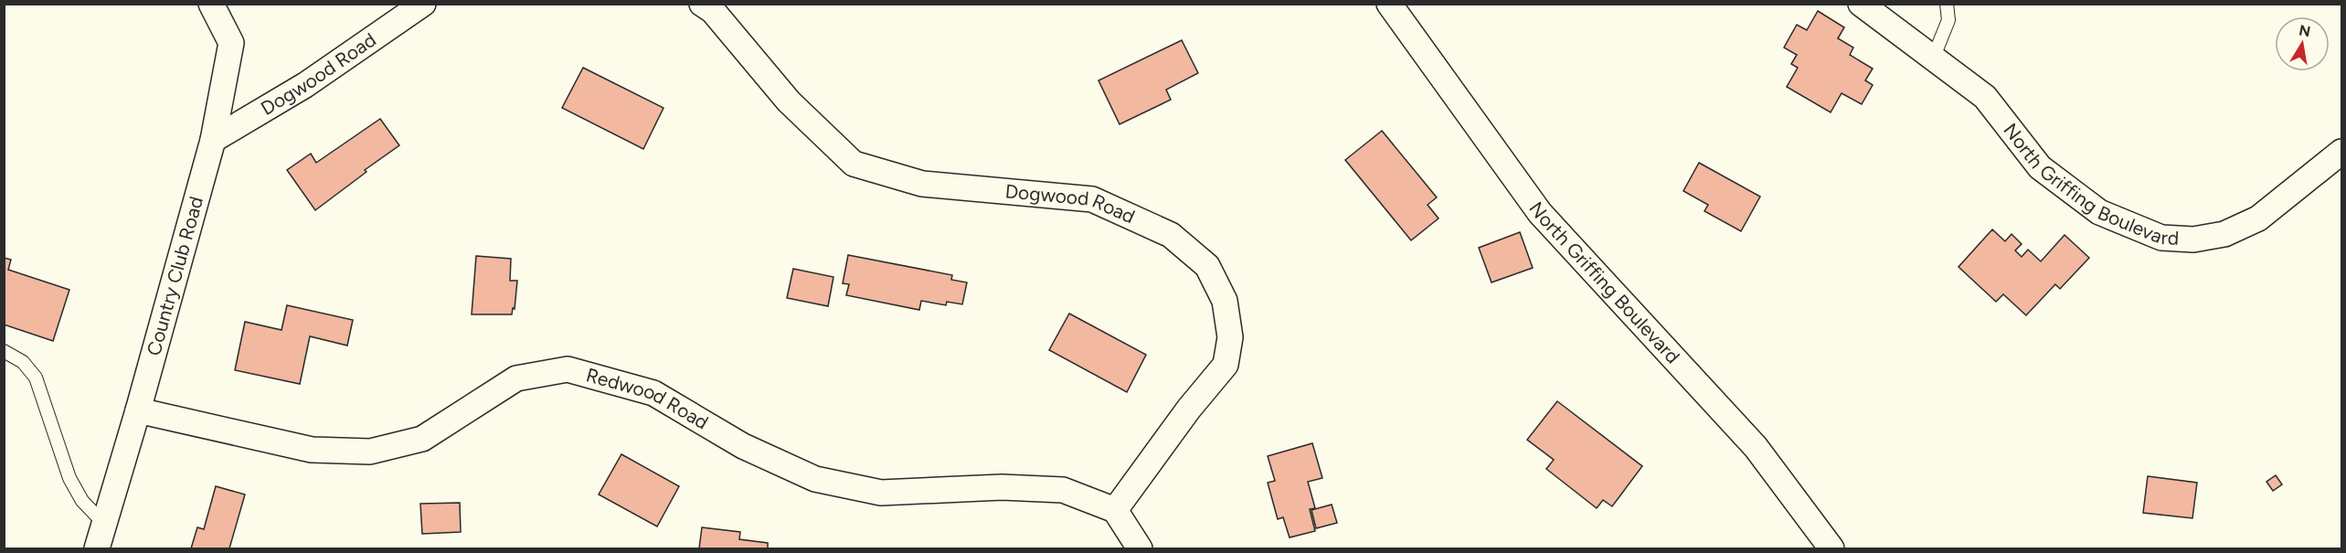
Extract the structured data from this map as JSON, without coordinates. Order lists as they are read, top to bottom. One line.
{"streets":{"street":["Dogwood Road","North Griffing Boulevard","Country Club Road","Redwood Road"]},"crossings":[["Dogwood Road","Country Club Road"],["Dogwood Road","Redwood Road"],["Country Club Road","Redwood Road"]],"north":"top"}
